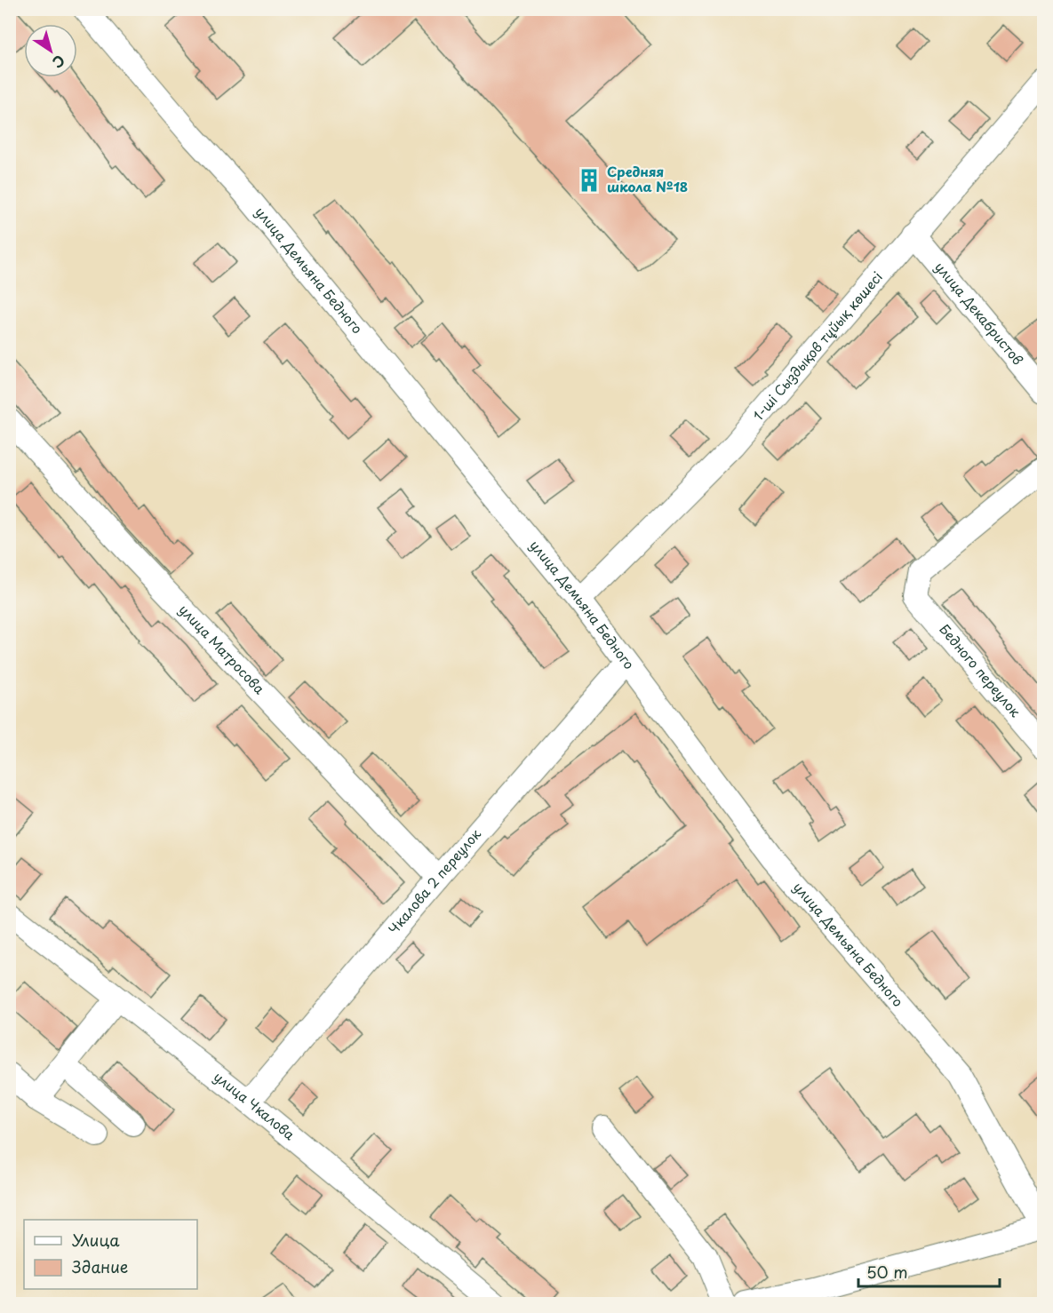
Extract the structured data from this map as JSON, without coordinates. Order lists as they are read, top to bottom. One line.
{"streets":{"street":["улица Демьяна Бедного","улица Декабристов","1-ші Сыздықов тұйық көшесі","улица Матросова","Бедного переулок","Чкалова 2 переулок","улица Чкалова"]},"crossings":[["улица Демьяна Бедного","1-ші Сыздықов тұйық көшесі"],["улица Демьяна Бедного","Чкалова 2 переулок"],["улица Декабристов","1-ші Сыздықов тұйық көшесі"],["улица Матросова","Чкалова 2 переулок"],["Чкалова 2 переулок","улица Чкалова"]],"places":{"building":["Средняя школа №18"]},"legend":["Улица","Здание"],"scale_bar":"50 m","north":"bottom right"}
